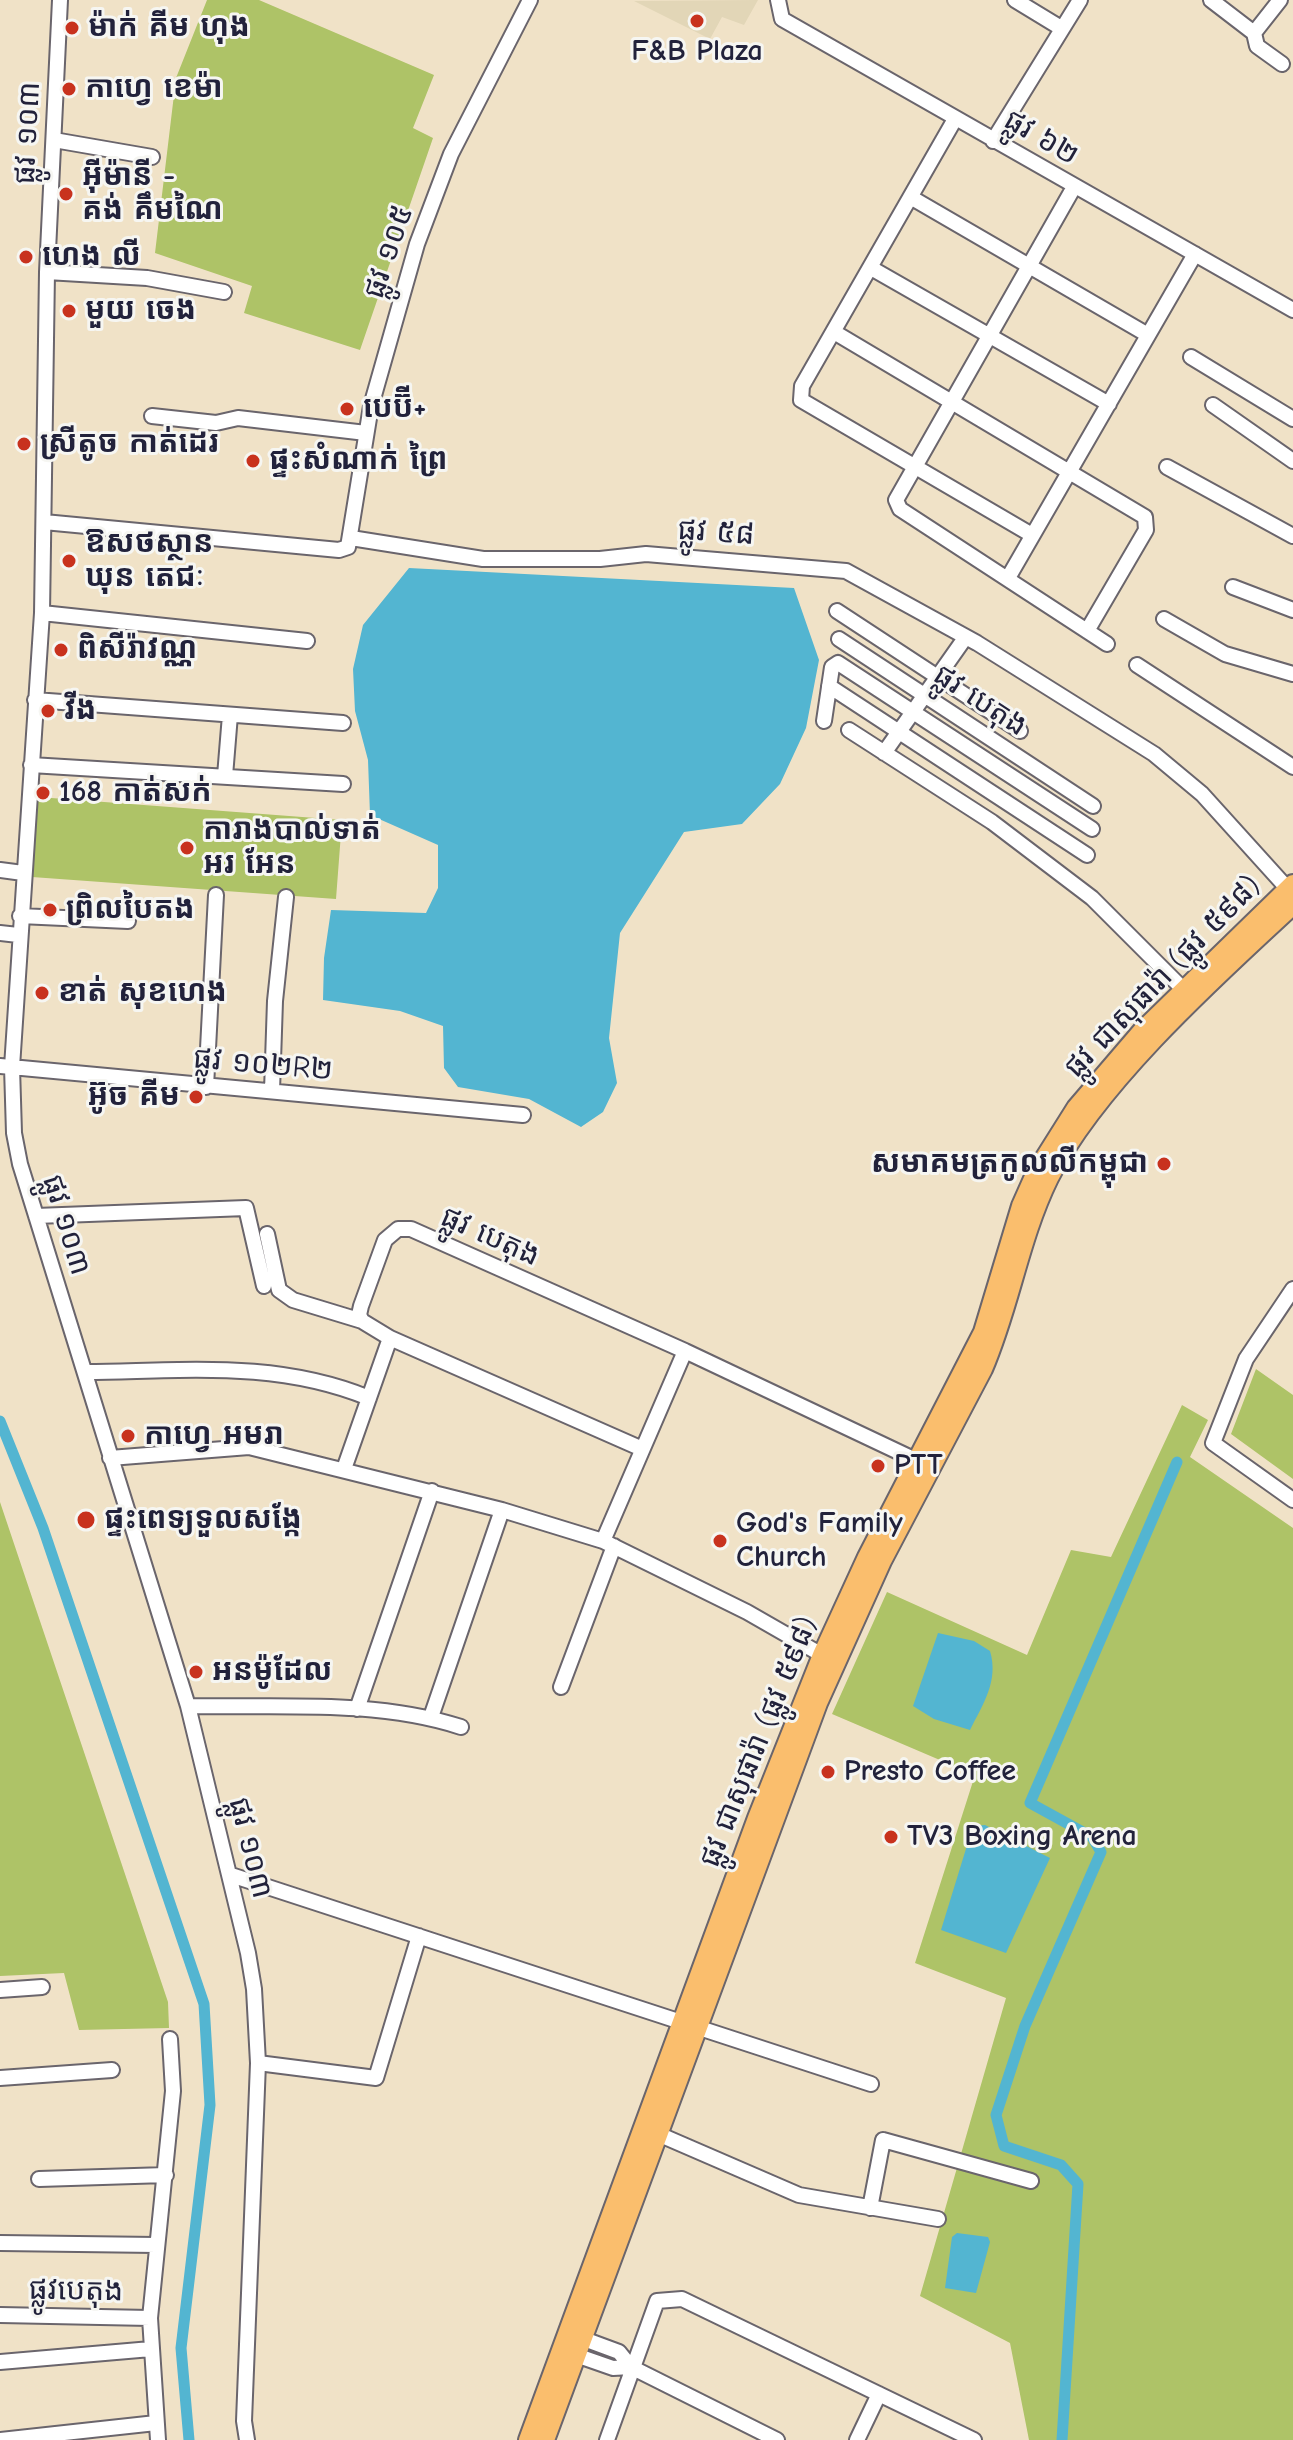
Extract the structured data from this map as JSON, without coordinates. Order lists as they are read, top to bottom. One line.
{"streets":{"main road":["ផ្លូវ ជាសុផារ៉ា (ផ្លូវ ៥៩៨)"],"street":["ផ្លូវ ១០៣","ផ្លូវ ៦២","ផ្លូវ ១០៥","ផ្លូវ ៥៨","ផ្លូវ បេតុង","ផ្លូវ ១០២R២","ផ្លូវបេតុង"]},"crossings":[["ផ្លូវ ១០៣","ផ្លូវ ៥៨"],["ផ្លូវ ១០៣","ផ្លូវ ១០២R២"],["ផ្លូវ ១០៥","ផ្លូវ ៥៨"],["ផ្លូវ ៥៨","ផ្លូវ ជាសុផារ៉ា (ផ្លូវ ៥៩៨)"],["ផ្លូវ បេតុង","ផ្លូវ ជាសុផារ៉ា (ផ្លូវ ៥៩៨)"]],"places":["F&B Plaza","ម៉ាក់ គីម ហុង","កាហ្វេ ខេម៉ា","អ៊ីម៉ានី - គង់ គឹមណៃ","ហេង លី","មួយ ចេង","បេប៊ី+","ស្រីតូច កាត់ដេរ","ផ្ទះសំណាក់ ព្រៃ","ឱសថស្ថាន ឃុន តេជៈ","ពិសីរ៉ាវណ្ណ","វីង","168 កាត់សក់","ការាងបាល់ទាត់ អរ អែន","ព្រិលបៃតង","ខាត់ សុខហេង","អ៊ូច គីម","សមាគមត្រកូលលីកម្ពុជា","កាហ្វេ អមរា","PTT","ផ្ទះពេទ្យទួលសង្កែ","God's Family Church","អនម៉ូដែល","Presto Coffee","TV3 Boxing Arena"]}
